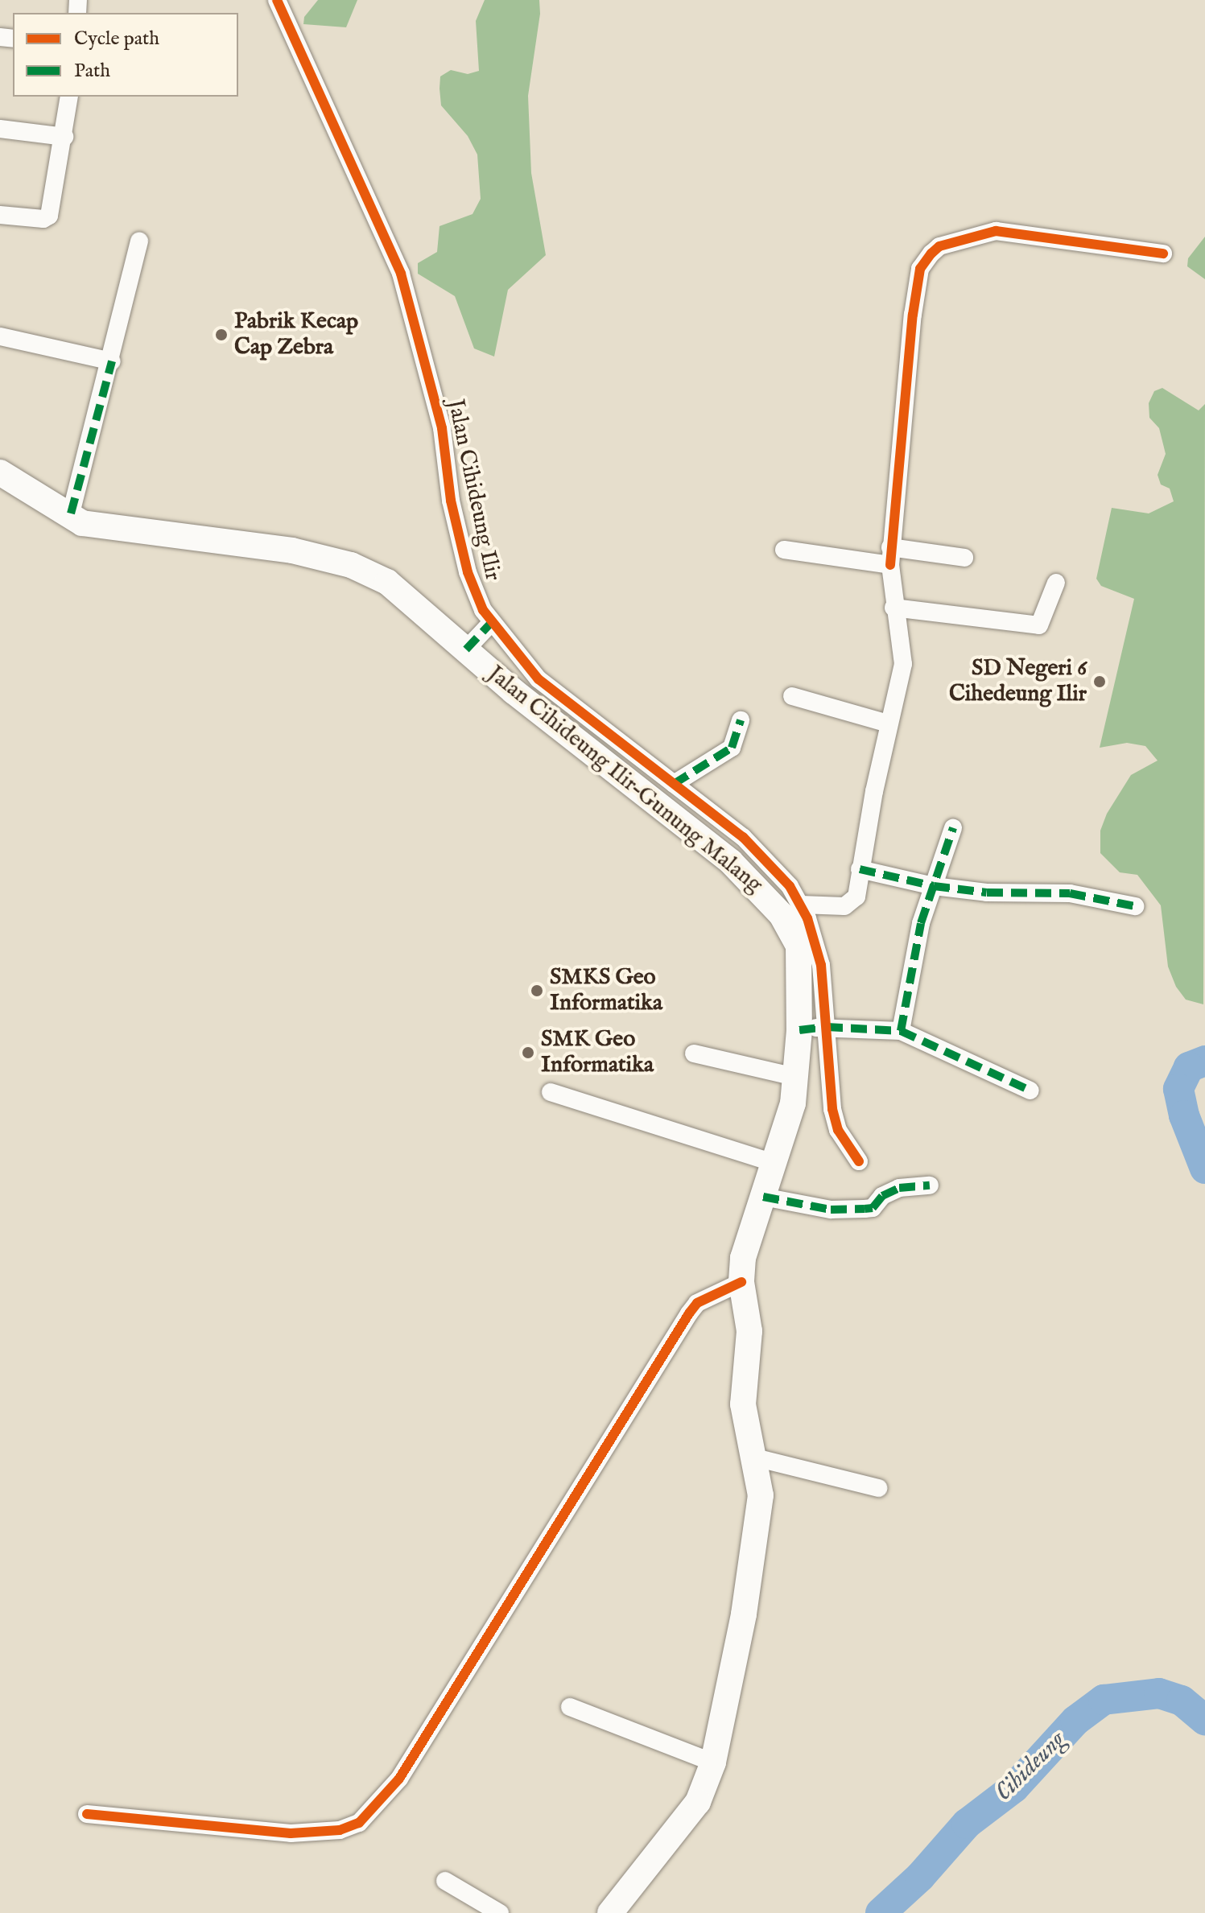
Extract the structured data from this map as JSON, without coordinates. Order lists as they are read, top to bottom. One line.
{"streets":{"main road":["Jalan Cihideung Ilir–Gunung Malang"],"street":["Jalan Cihideung Ilir"]},"crossings":[["Jalan Cihideung Ilir","Jalan Cihideung Ilir–Gunung Malang"]],"water":["Cihideung"],"places":["Pabrik Kecap Cap Zebra","SD Negeri 6 Cihedeung Ilir","SMKS Geo Informatika","SMK Geo Informatika"],"legend":["Cycle path","Path"]}
